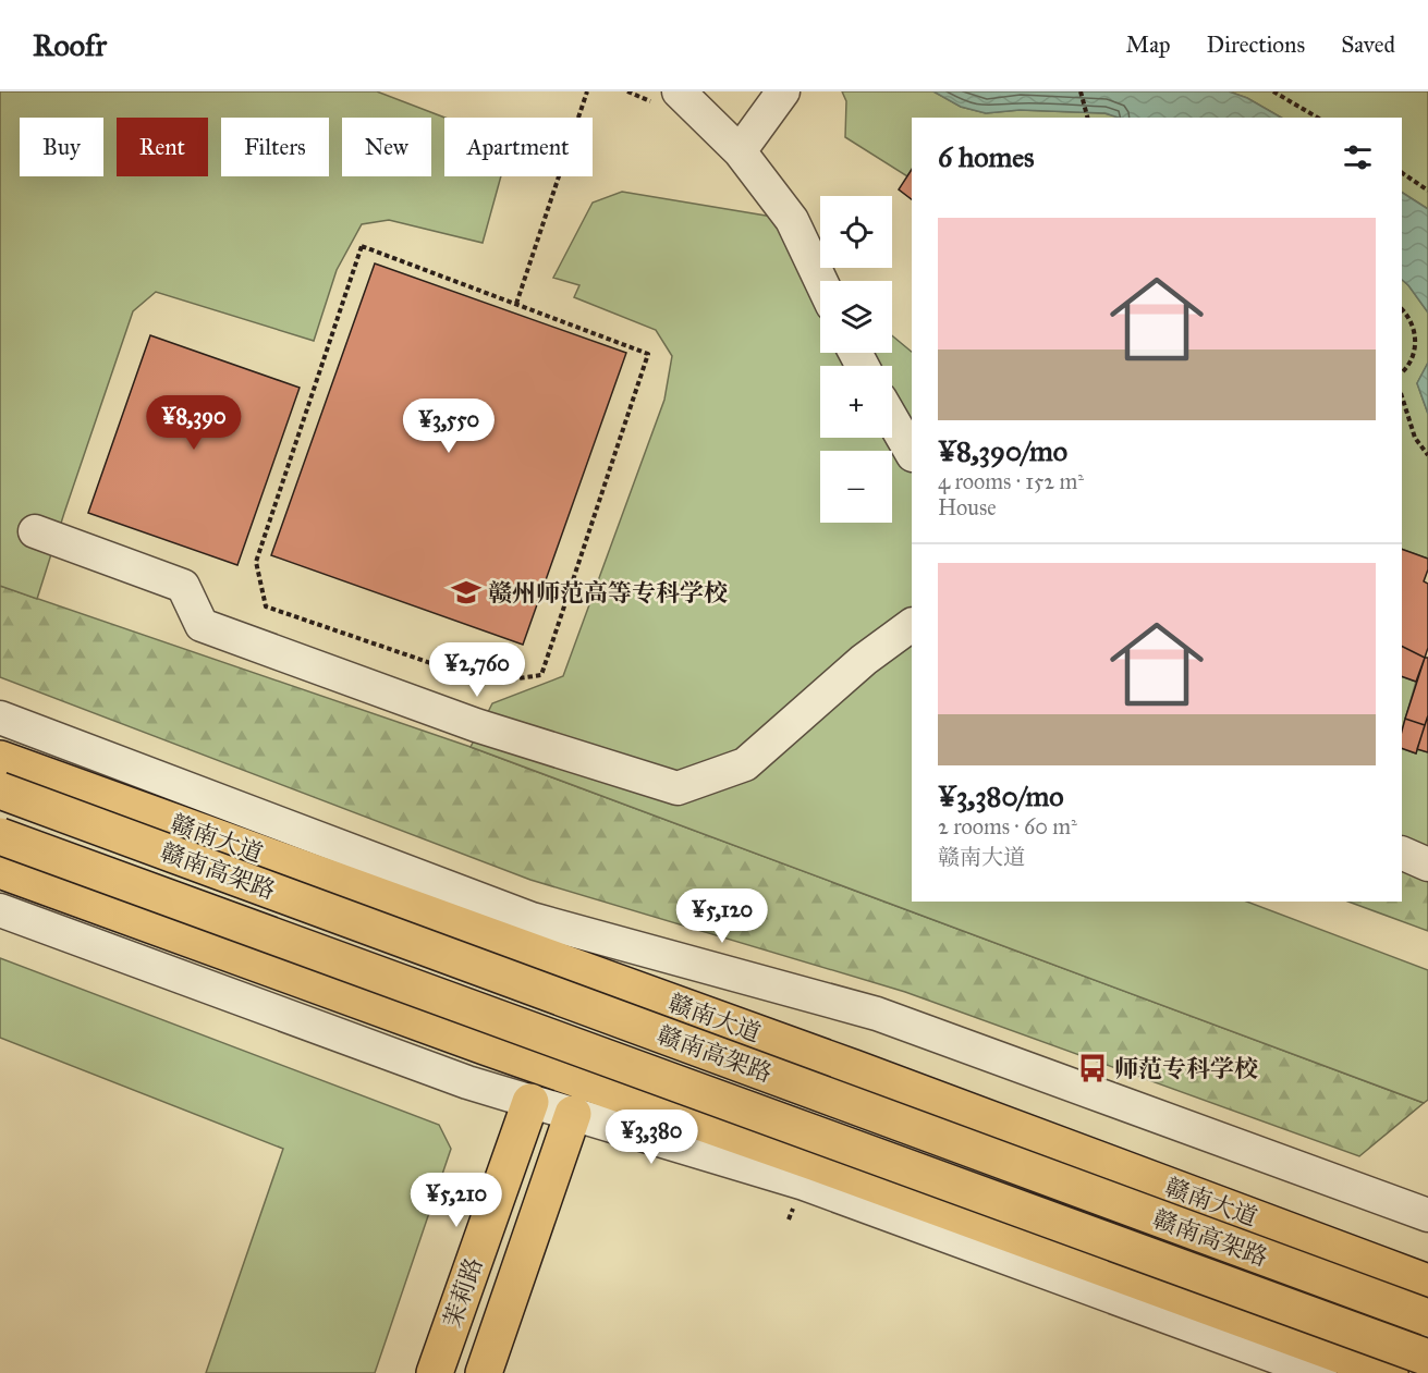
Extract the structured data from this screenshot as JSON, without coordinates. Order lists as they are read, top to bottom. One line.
{"streets":{"main road":["赣南大道","赣南高架路","茉莉路"]},"places":{"school or university":["赣州师范高等专科学校"],"bus stop":["师范专科学校"]},"page":{"header":"Roofr","nav":["Map","Directions","Saved"],"chip":["Buy","Rent","Filters","New","Apartment"],"heading":"6 homes","map_buttons":["+","−"],"list":[{"name":"¥8,390/mo","note":"4 rooms · 152 m² · House"},{"name":"¥3,380/mo","note":"2 rooms · 60 m² · 赣南大道"}],"price":["¥8,390","¥3,550","¥2,760","¥5,120","¥3,380","¥5,210"]}}
